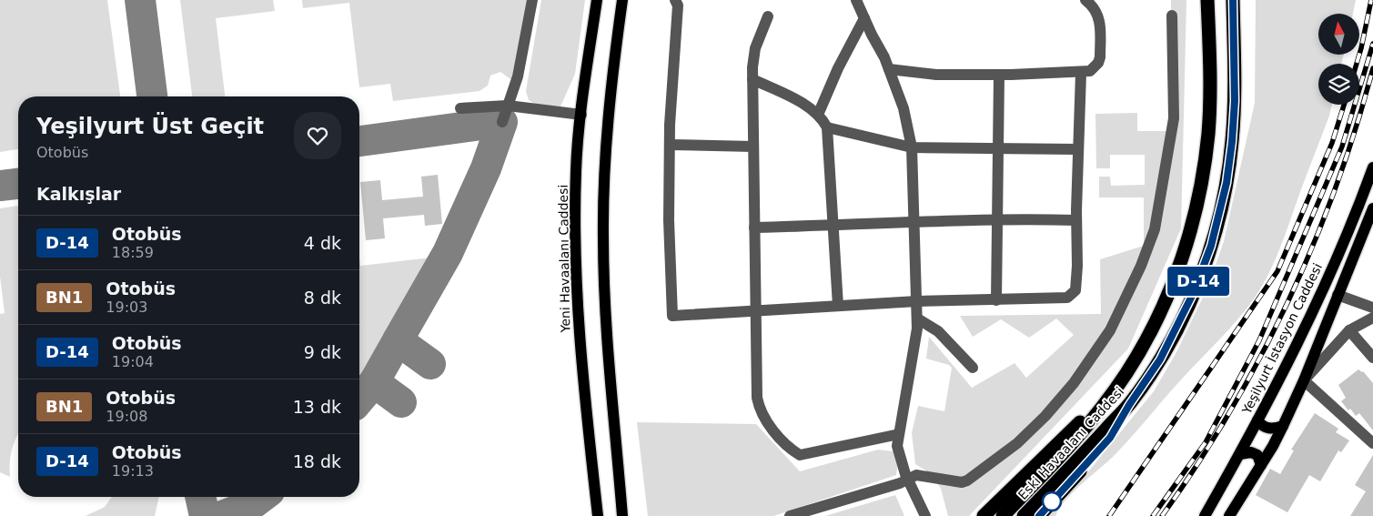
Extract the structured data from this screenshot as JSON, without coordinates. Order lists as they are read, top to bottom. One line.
{"streets":{"highway":["Eski Havaalanı Caddesi"],"main road":["Yeni Havaalanı Caddesi","Yeşilyurt İstasyon Caddesi"]},"lines":["bus line D-14"],"north":"top","page":{"on_map":"D-14","heading":[["Yeşilyurt Üst Geçit","Otobüs"],"Kalkışlar"],"list":[{"mark":"D-14","name":"Otobüs","note":"18:59","value":"4 dk"},{"mark":"BN1","name":"Otobüs","note":"19:03","value":"8 dk"},{"mark":"D-14","name":"Otobüs","note":"19:04","value":"9 dk"},{"mark":"BN1","name":"Otobüs","note":"19:08","value":"13 dk"},{"mark":"D-14","name":"Otobüs","note":"19:13","value":"18 dk"}]}}
